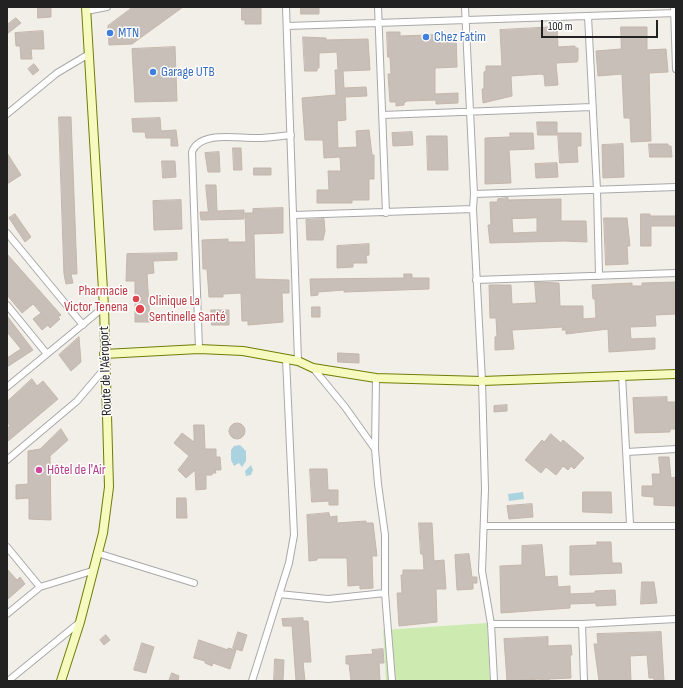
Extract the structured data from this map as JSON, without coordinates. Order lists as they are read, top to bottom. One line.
{"streets":{"main road":["Route de l'Aéroport"]},"places":["MTN","Chez Fatim","Garage UTB","Pharmacie Victor Tenena","Clinique La Sentinelle Santé","Hôtel de l'Air"],"scale_bar":"100 m"}
